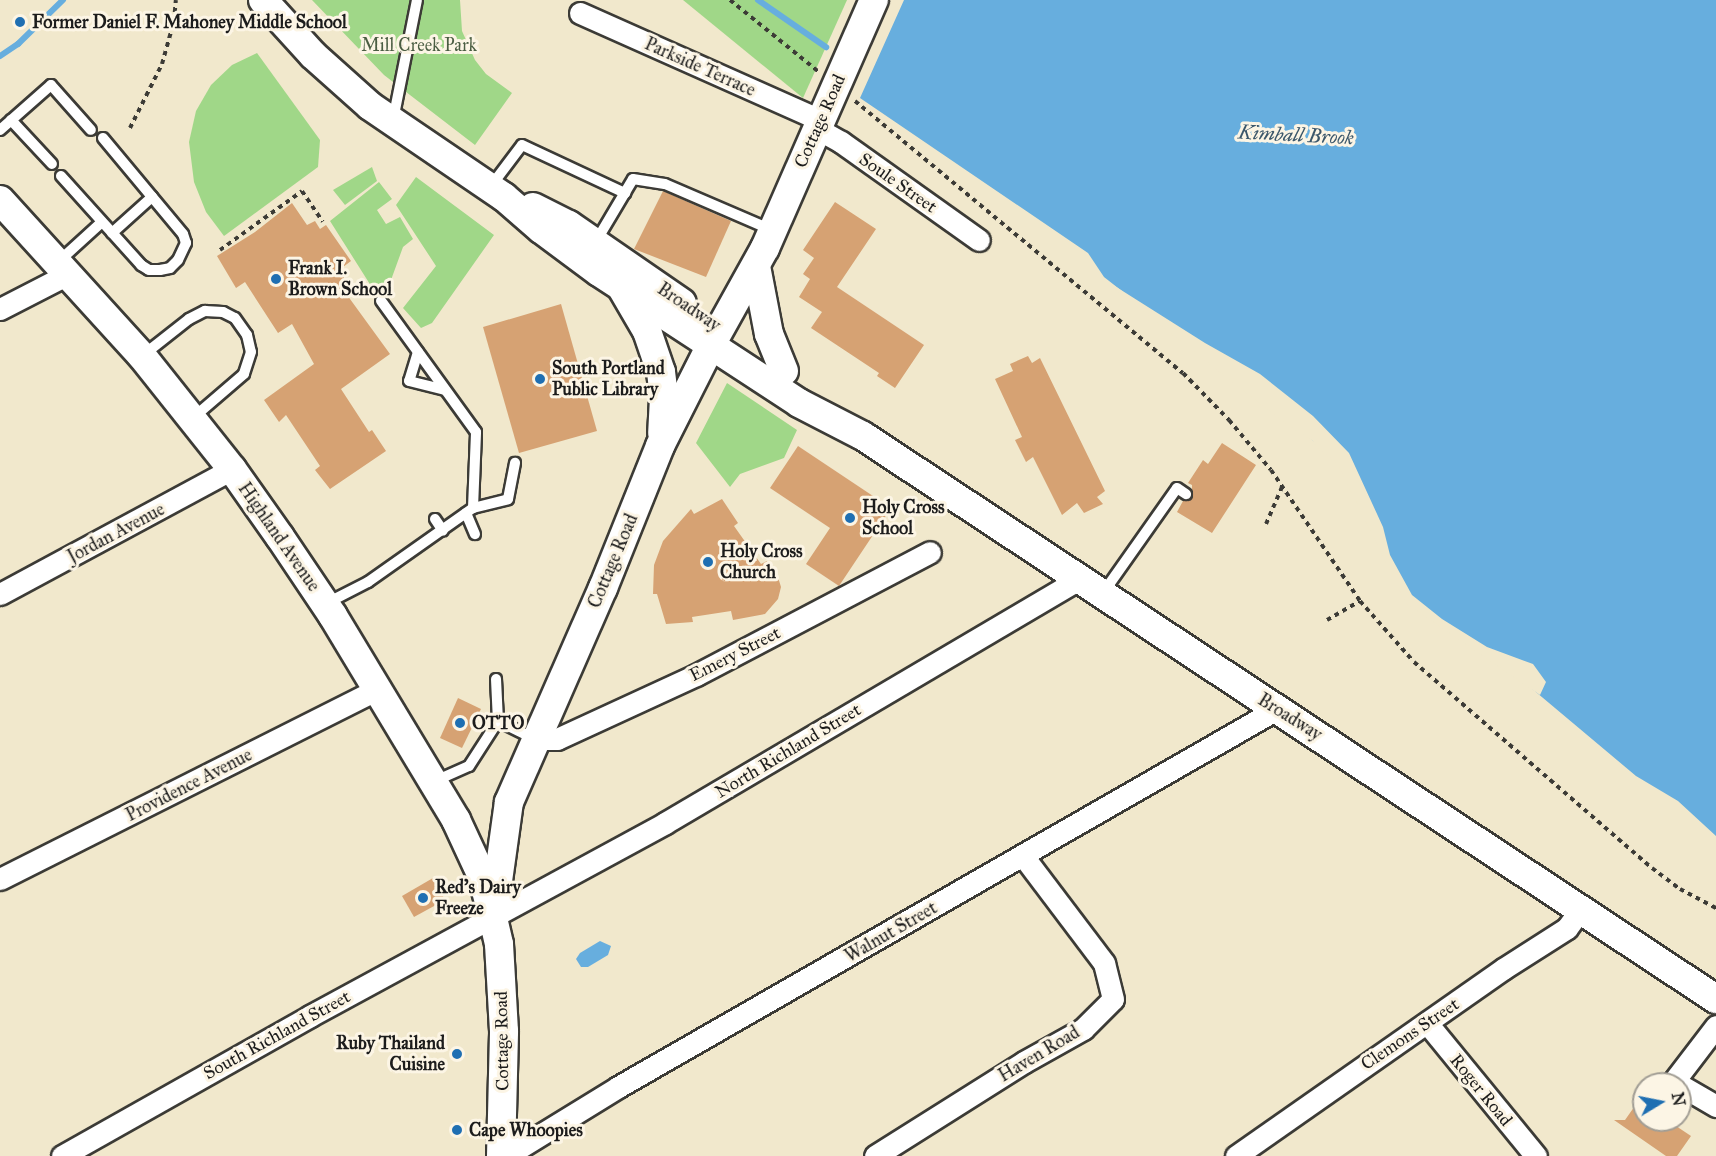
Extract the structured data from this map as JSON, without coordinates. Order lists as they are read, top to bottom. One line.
{"streets":{"main road":["Cottage Road","Broadway","Highland Avenue"],"street":["Parkside Terrace","Soule Street","Jordan Avenue","Emery Street","North Richland Street","Providence Avenue","Walnut Street","Clemons Street","South Richland Street","Haven Road","Roger Road"]},"crossings":[["Parkside Terrace","Cottage Road"],["Parkside Terrace","Soule Street"],["Cottage Road","Soule Street"],["Cottage Road","Broadway"],["Cottage Road","Highland Avenue"],["Cottage Road","Emery Street"],["Cottage Road","North Richland Street"],["Cottage Road","Walnut Street"],["Cottage Road","South Richland Street"],["Broadway","North Richland Street"],["Broadway","Walnut Street"],["Broadway","Clemons Street"],["Jordan Avenue","Highland Avenue"],["Highland Avenue","North Richland Street"],["Highland Avenue","Providence Avenue"],["Highland Avenue","South Richland Street"],["North Richland Street","South Richland Street"],["Walnut Street","Haven Road"],["Clemons Street","Roger Road"]],"water":["Kimball Brook"],"parks":["Mill Creek Park"],"places":["Former Daniel F. Mahoney Middle School","Frank I. Brown School","South Portland Public Library","Holy Cross School","Holy Cross Church","OTTO","Red's Dairy Freeze","Ruby Thailand Cuisine","Cape Whoopies"],"north":"right"}
